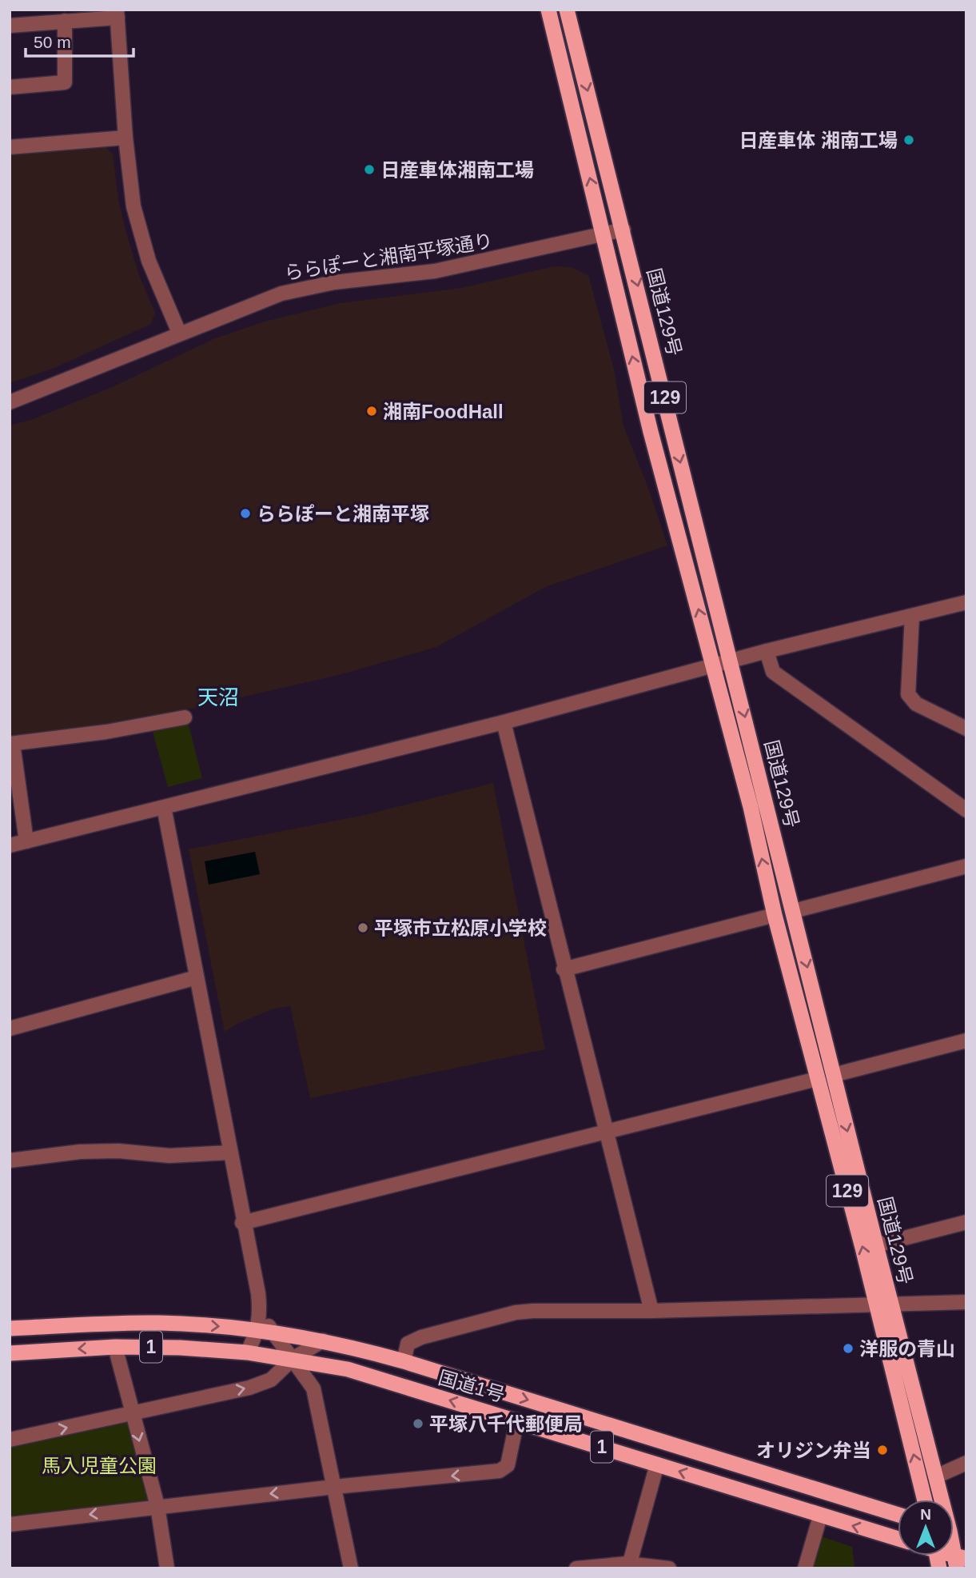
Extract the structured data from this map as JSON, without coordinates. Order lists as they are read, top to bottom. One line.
{"streets":{"highway":["国道129号","129","1","国道1号"],"street":["ららぽーと湘南平塚通り"]},"crossings":[["ららぽーと湘南平塚通り","国道129号"]],"districts":["天沼"],"parks":["馬入児童公園"],"places":["日産車体 湘南工場","日産車体湘南工場","湘南FoodHall","ららぽーと湘南平塚","平塚市立松原小学校","洋服の青山","平塚八千代郵便局","オリジン弁当"],"scale_bar":"50 m","north":"top"}
